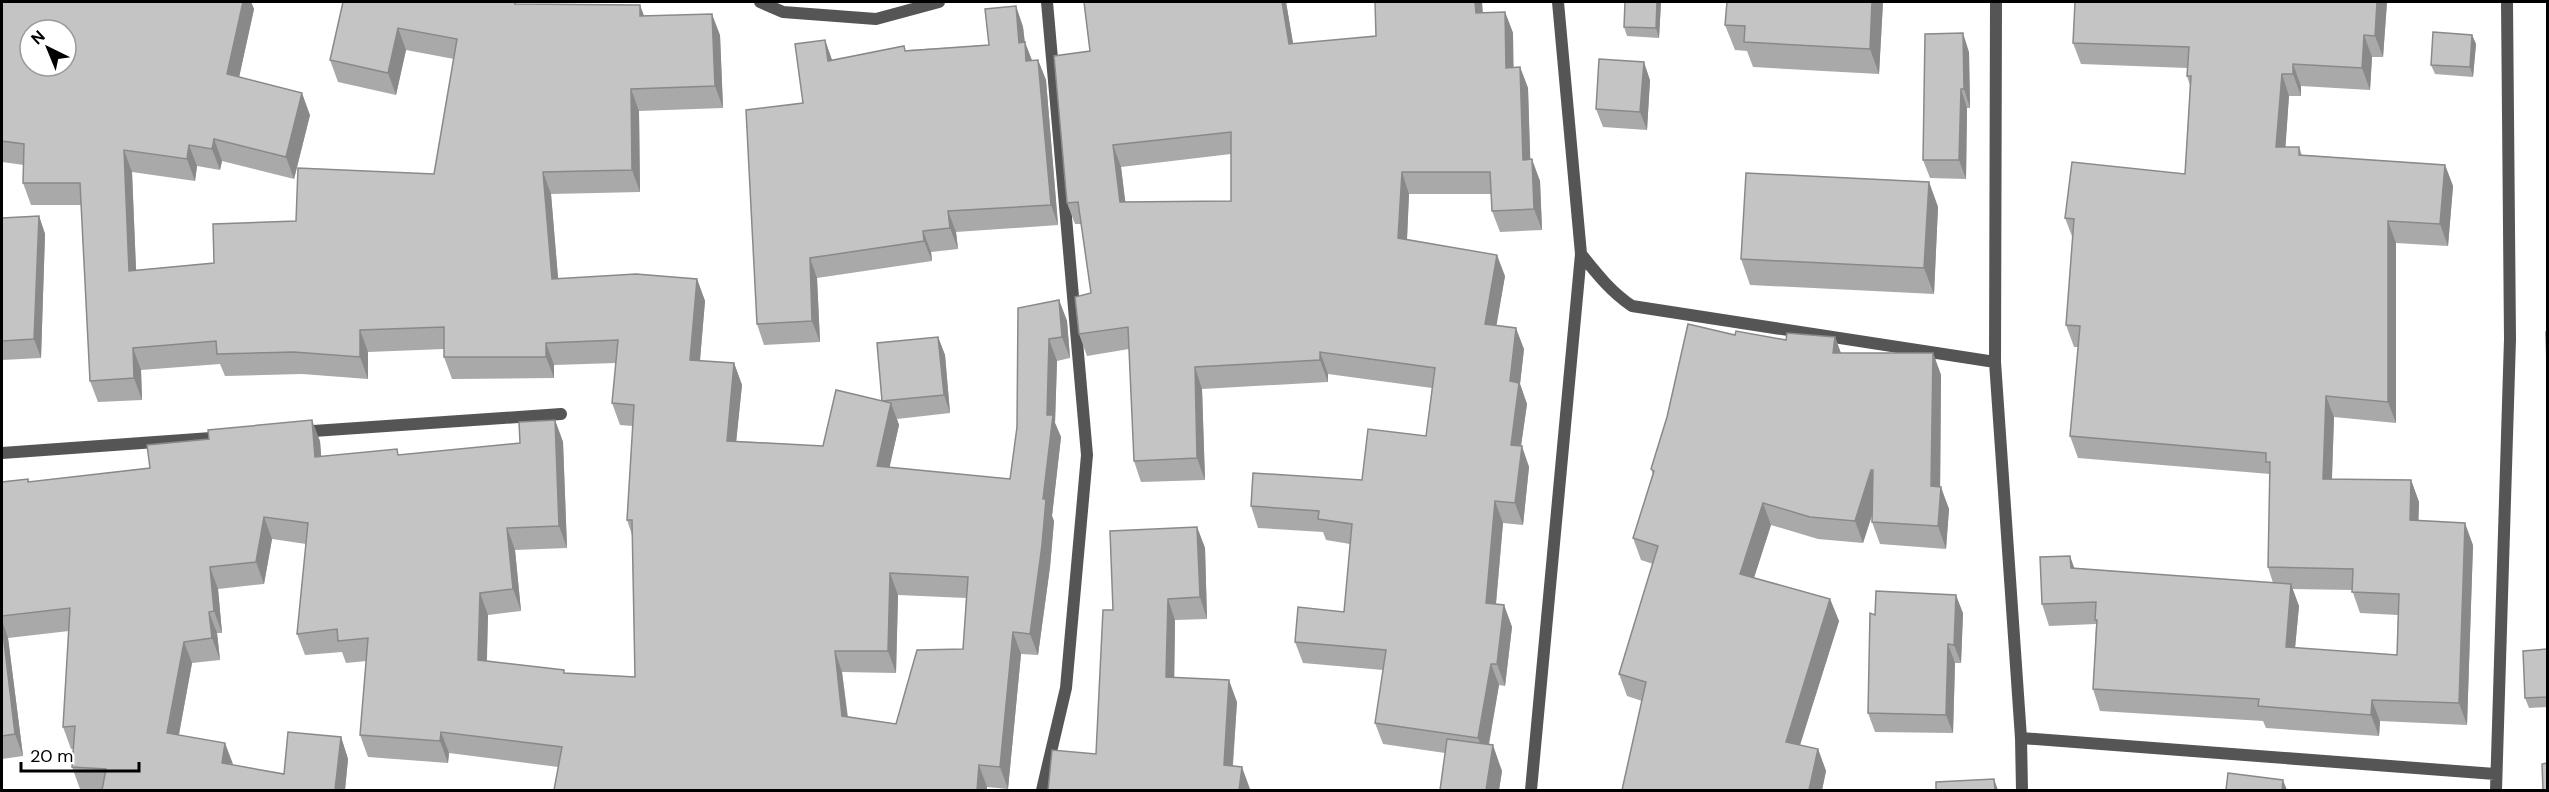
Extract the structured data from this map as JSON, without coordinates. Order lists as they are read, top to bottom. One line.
{"scale_bar":"20 m","north":"top left"}
